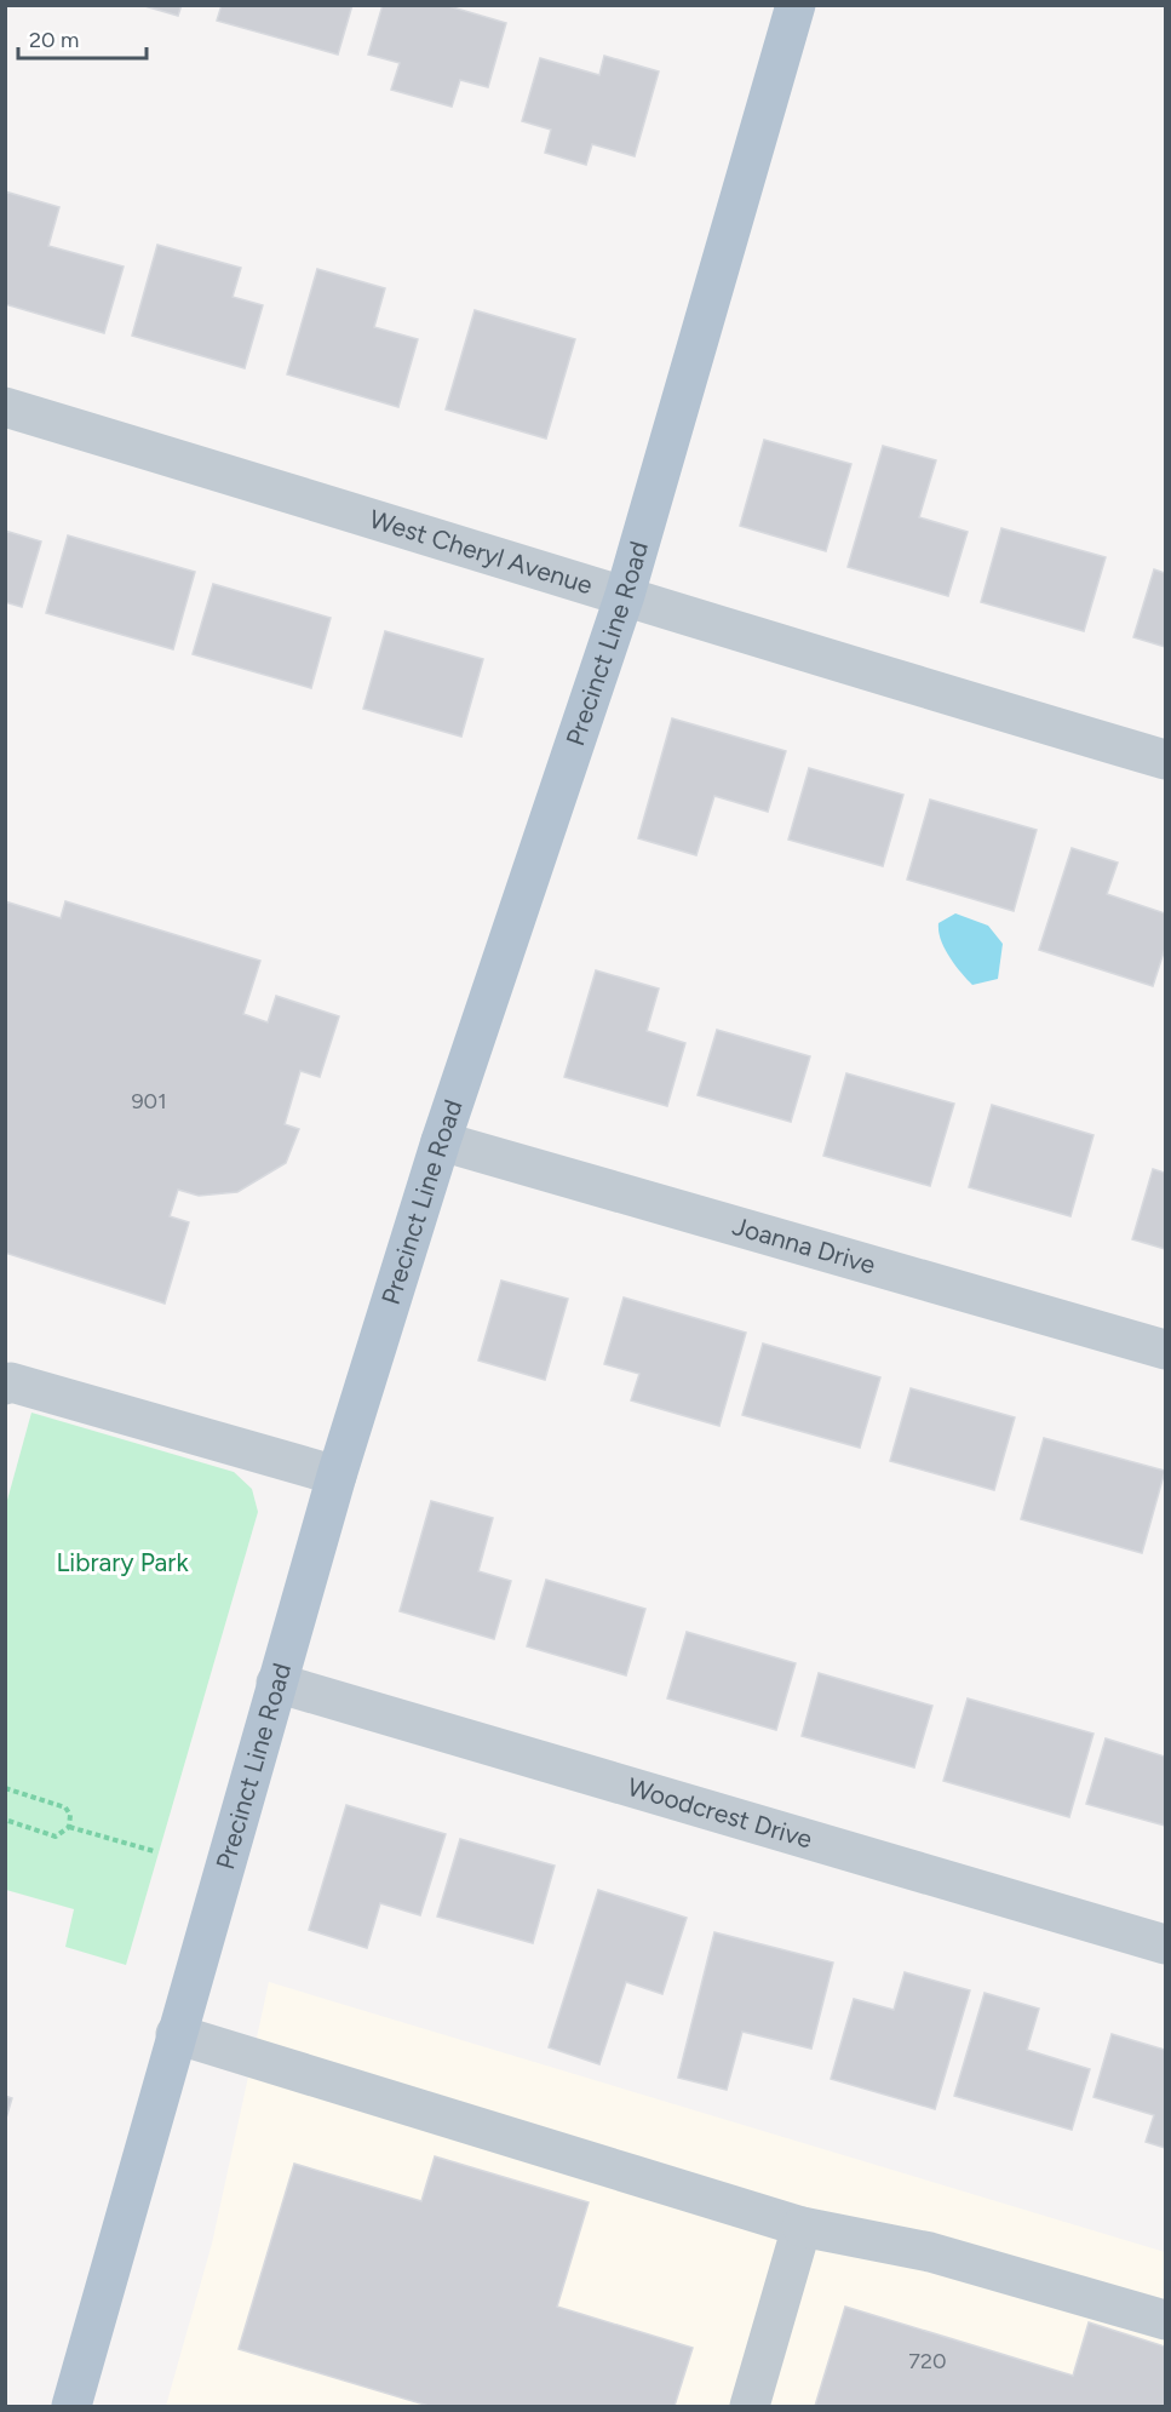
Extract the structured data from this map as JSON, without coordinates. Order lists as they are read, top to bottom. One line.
{"streets":{"main road":["Precinct Line Road"],"street":["West Cheryl Avenue","Joanna Drive","Woodcrest Drive"]},"crossings":[["West Cheryl Avenue","Precinct Line Road"],["Precinct Line Road","Joanna Drive"],["Precinct Line Road","Woodcrest Drive"]],"parks":["Library Park"],"house_numbers":["901","720"],"scale_bar":"20 m"}
